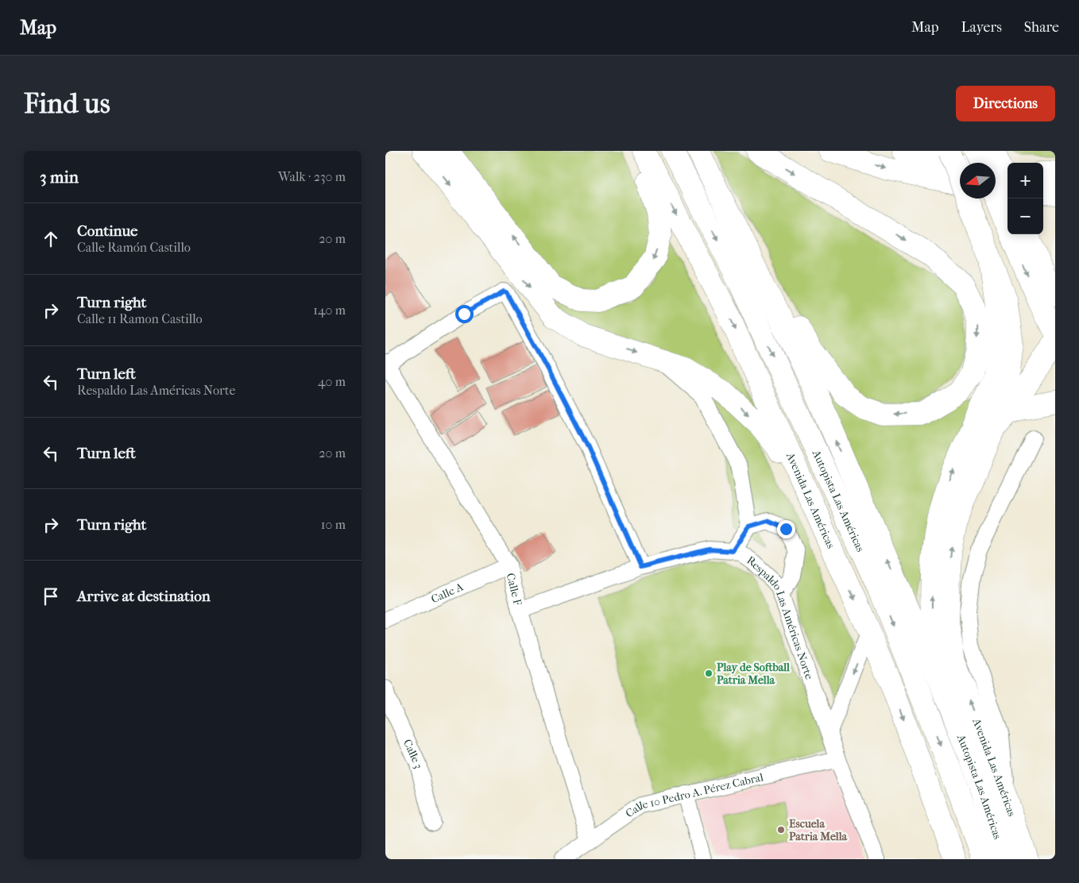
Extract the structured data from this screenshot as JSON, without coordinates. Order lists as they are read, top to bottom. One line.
{"streets":{"main road":["Avenida Las Américas","Autopista Las Américas"],"street":["Calle F","Calle A","Respaldo Las Américas Norte","Calle 3","Calle 10 Pedro A. Pérez Cabral"]},"crossings":[["Calle F","Calle A"],["Calle F","Respaldo Las Américas Norte"],["Calle F","Calle 10 Pedro A. Pérez Cabral"],["Respaldo Las Américas Norte","Calle 10 Pedro A. Pérez Cabral"]],"places":["Play de Softball Patria Mella","Escuela Patria Mella"],"north":"left","page":{"header":"Map","nav":["Map","Layers","Share"],"buttons":"Directions","title":"Find us","heading":["3 min","Walk · 230 m"],"map_buttons":["+","−"],"list":[["Continue","Calle Ramón Castillo","20 m"],["Turn right","Calle 11 Ramon Castillo","140 m"],["Turn left","Respaldo Las Américas Norte","40 m"],["Turn left","20 m"],["Turn right","10 m"],"Arrive at destination"]}}
